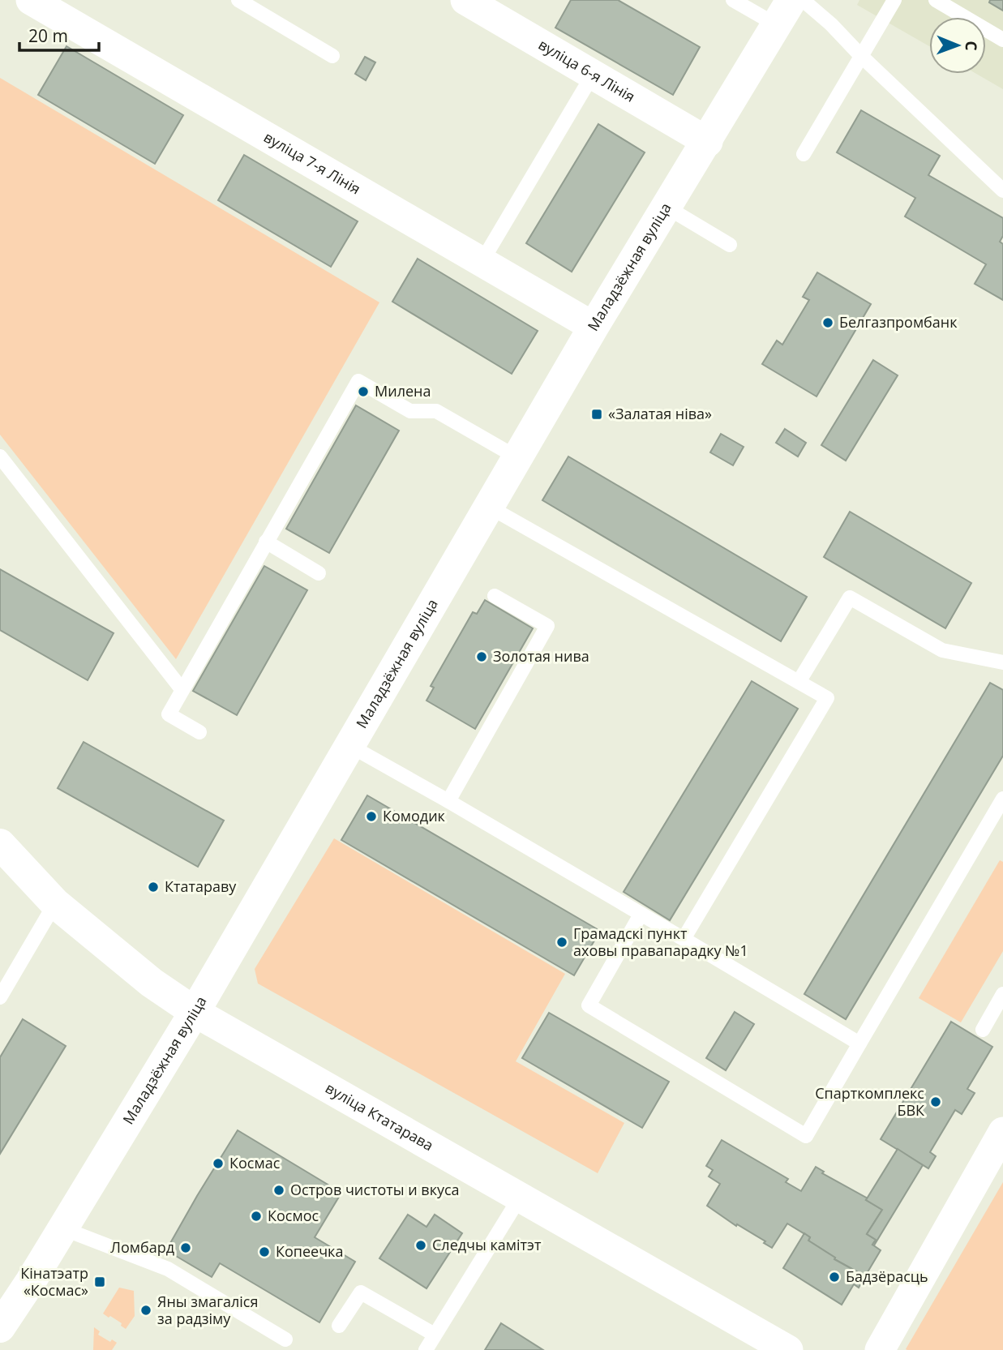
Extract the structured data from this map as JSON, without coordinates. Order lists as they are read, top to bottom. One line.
{"streets":{"street":["вуліца 6-я Лінія","вуліца 7-я Лінія","Маладзёжная вуліца","вуліца Ктатарава"]},"crossings":[["вуліца 6-я Лінія","Маладзёжная вуліца"],["вуліца 7-я Лінія","Маладзёжная вуліца"],["Маладзёжная вуліца","вуліца Ктатарава"]],"places":{"other":["Белгазпромбанк","Милена","Золотая нива","Комодик","Ктатараву","Грамадскі пункт аховы правапарадку №1","Спарткомплекс БВК","Космас","Остров чистоты и вкуса","Космос","Следчы камітэт","Ломбард","Копеечка","Бадзёрасць","Яны змагаліся за радзіму"],"transit":["«Залатая ніва»","Кінатэатр «Космас»"]},"scale_bar":"20 m","north":"right"}
